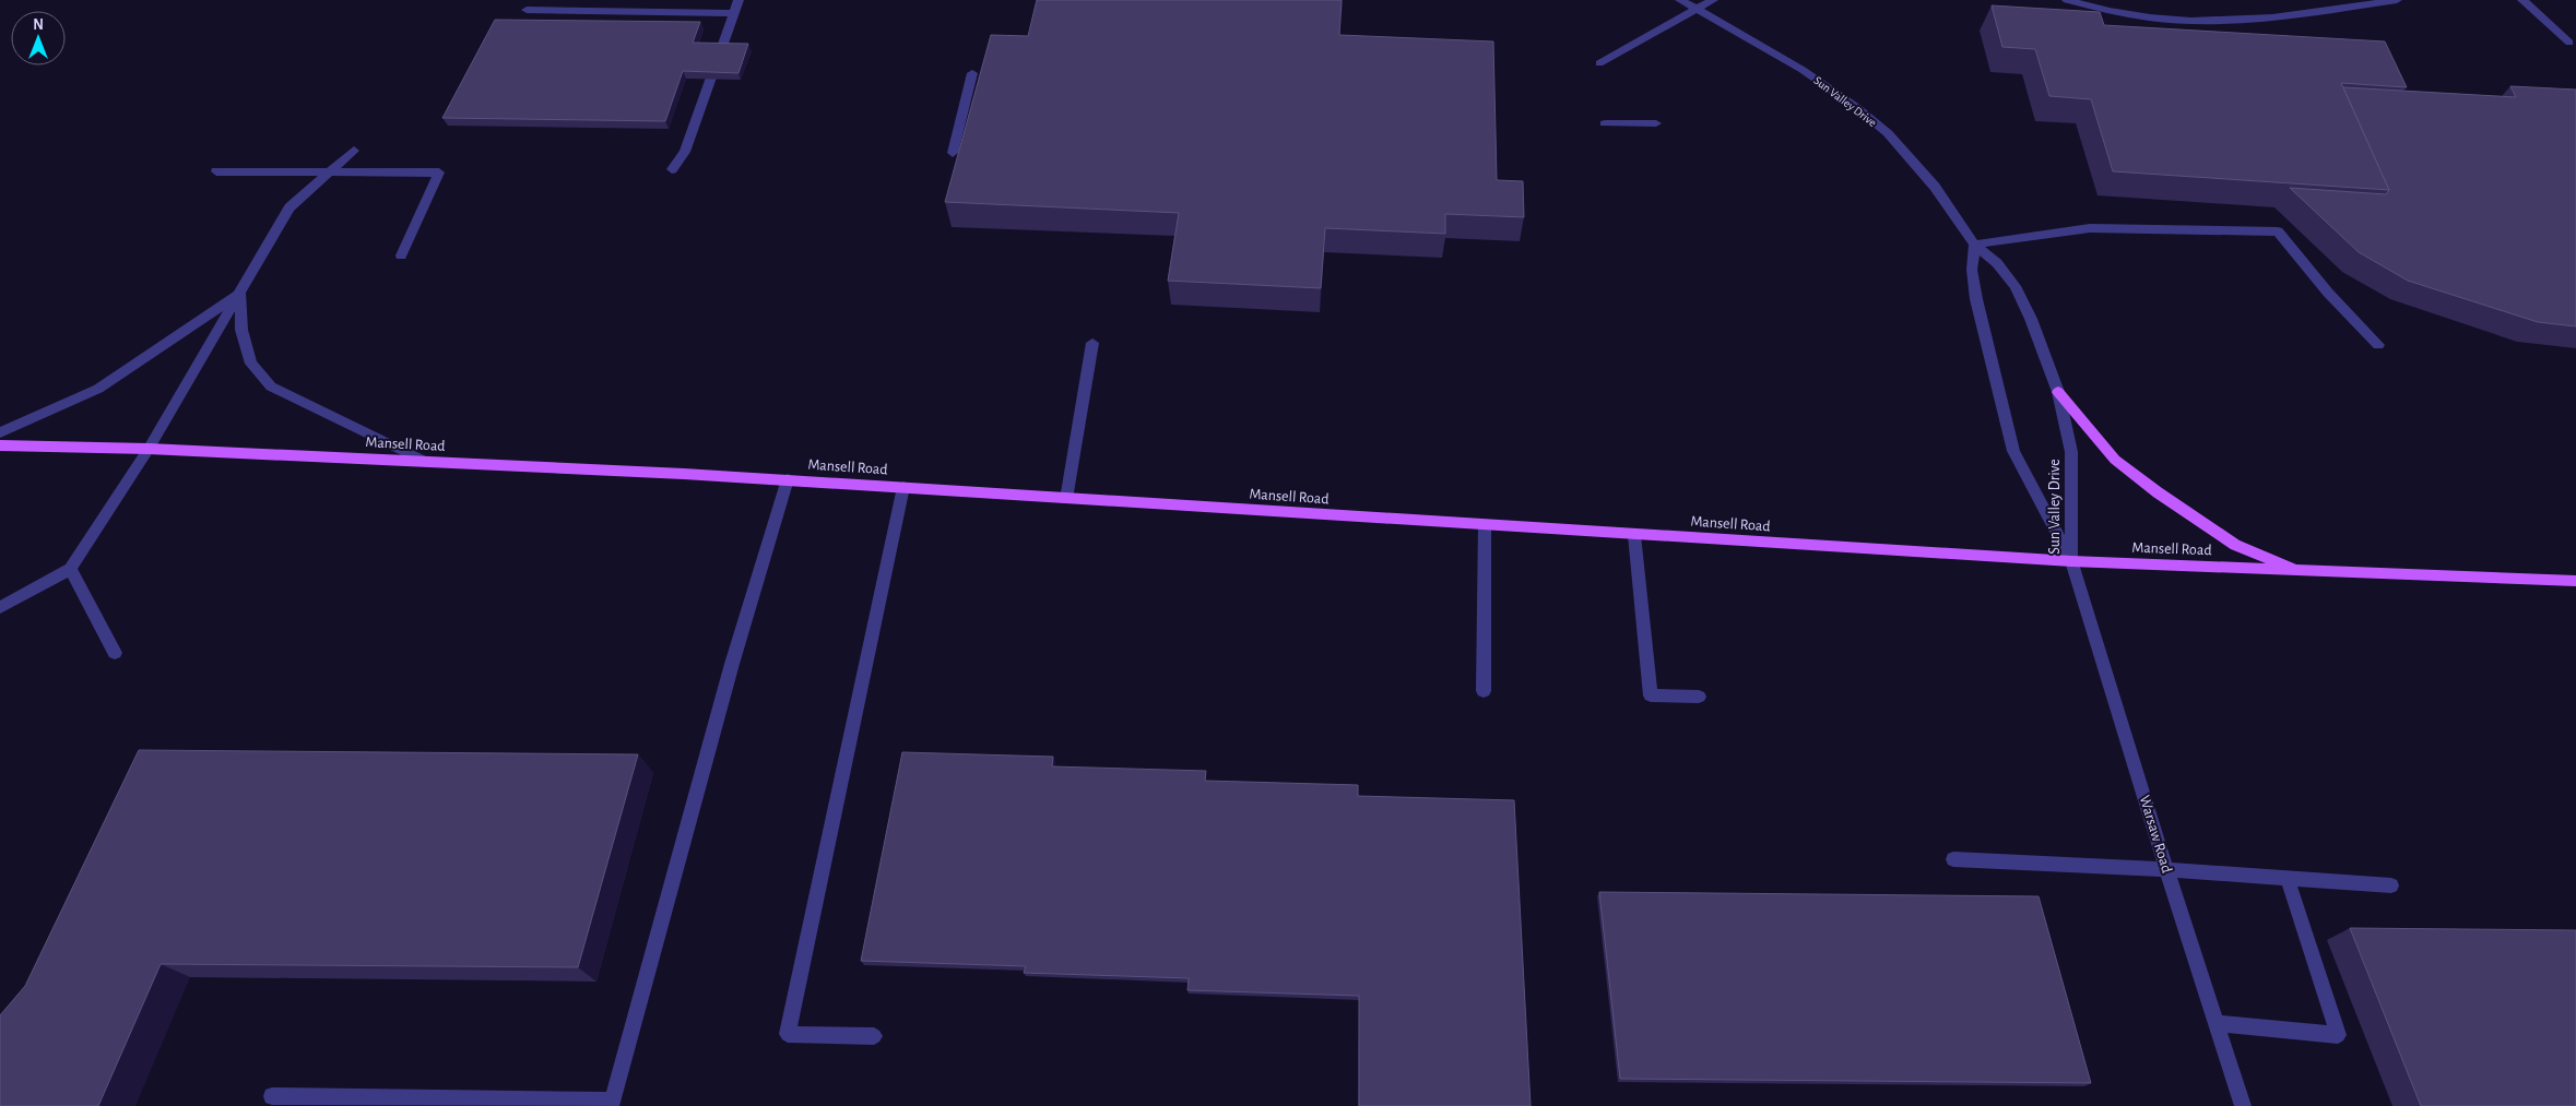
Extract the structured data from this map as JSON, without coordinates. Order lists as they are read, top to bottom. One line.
{"streets":{"main road":["Mansell Road"],"street":["Sun Valley Drive","Warsaw Road"]},"crossings":[["Sun Valley Drive","Mansell Road"],["Sun Valley Drive","Warsaw Road"],["Mansell Road","Warsaw Road"]],"north":"top"}
